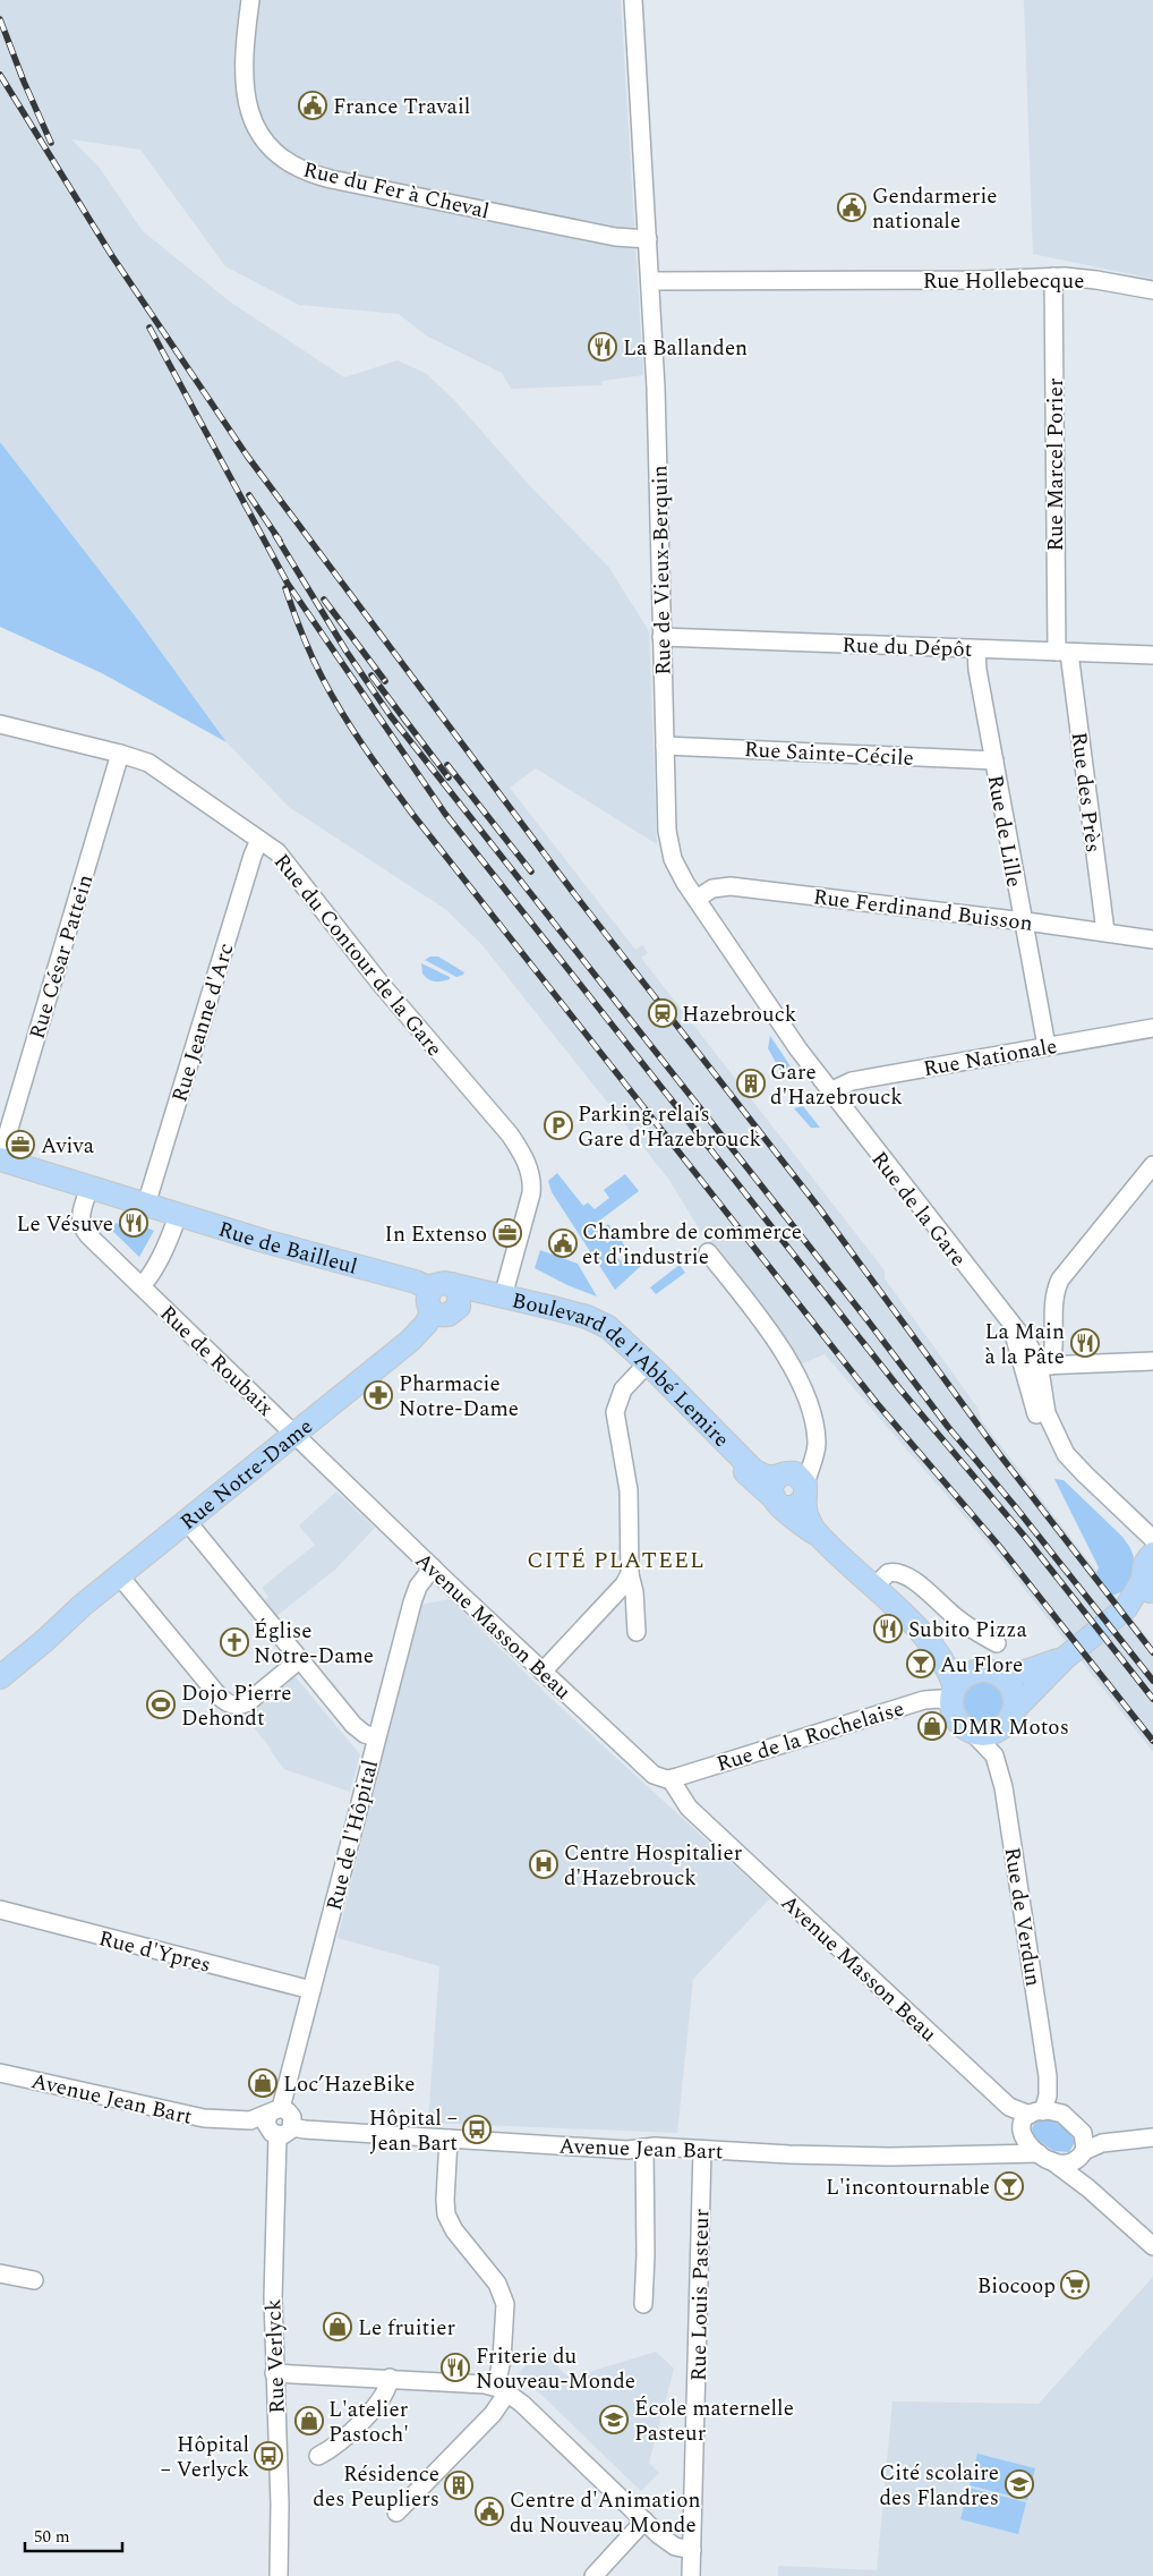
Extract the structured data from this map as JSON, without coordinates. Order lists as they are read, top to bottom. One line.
{"streets":{"main road":["Rue de Bailleul","Boulevard de l'Abbé Lemire","Rue Notre-Dame"],"street":["Rue du Fer à Cheval","Rue Hollebecque","Rue Marcel Porier","Rue de Vieux-Berquin","Rue du Dépôt","Rue Sainte-Cécile","Rue des Près","Rue de Lille","Rue Ferdinand Buisson","Rue du Contour de la Gare","Rue César Pattein","Rue Jeanne d'Arc","Rue Nationale","Rue de la Gare","Rue de Roubaix","Avenue Masson Beau","Rue de la Rochelaise","Rue de l'Hôpital","Rue de Verdun","Rue d'Ypres","Avenue Jean Bart","Rue Louis Pasteur","Rue Verlyck"]},"crossings":[["Rue du Fer à Cheval","Rue de Vieux-Berquin"],["Rue Hollebecque","Rue Marcel Porier"],["Rue Hollebecque","Rue de Vieux-Berquin"],["Rue Marcel Porier","Rue du Dépôt"],["Rue Marcel Porier","Rue des Près"],["Rue de Vieux-Berquin","Rue du Dépôt"],["Rue de Vieux-Berquin","Rue Sainte-Cécile"],["Rue de Vieux-Berquin","Rue Ferdinand Buisson"],["Rue de Vieux-Berquin","Rue Nationale"],["Rue de Vieux-Berquin","Rue de la Gare"],["Rue du Dépôt","Rue des Près"],["Rue du Dépôt","Rue de Lille"],["Rue Sainte-Cécile","Rue de Lille"],["Rue des Près","Rue Ferdinand Buisson"],["Rue de Lille","Rue Ferdinand Buisson"],["Rue de Lille","Rue Nationale"],["Rue du Contour de la Gare","Rue César Pattein"],["Rue du Contour de la Gare","Rue Jeanne d'Arc"],["Rue du Contour de la Gare","Boulevard de l'Abbé Lemire"],["Rue César Pattein","Rue de Bailleul"],["Rue Jeanne d'Arc","Rue de Bailleul"],["Rue Nationale","Rue de la Gare"],["Rue de Bailleul","Rue de Roubaix"],["Rue de Bailleul","Boulevard de l'Abbé Lemire"],["Rue de Bailleul","Rue Notre-Dame"],["Rue de Roubaix","Rue Notre-Dame"],["Rue de Roubaix","Avenue Masson Beau"],["Boulevard de l'Abbé Lemire","Rue Notre-Dame"],["Boulevard de l'Abbé Lemire","Rue de la Rochelaise"],["Boulevard de l'Abbé Lemire","Rue de Verdun"],["Rue Notre-Dame","Avenue Masson Beau"],["Avenue Masson Beau","Rue de la Rochelaise"],["Avenue Masson Beau","Rue de l'Hôpital"],["Avenue Masson Beau","Rue de Verdun"],["Avenue Masson Beau","Avenue Jean Bart"],["Rue de la Rochelaise","Rue de Verdun"],["Rue de l'Hôpital","Rue d'Ypres"],["Rue de l'Hôpital","Avenue Jean Bart"],["Rue de l'Hôpital","Rue Verlyck"],["Rue de Verdun","Avenue Jean Bart"],["Avenue Jean Bart","Rue Louis Pasteur"],["Avenue Jean Bart","Rue Verlyck"]],"districts":["CITÉ PLATEEL"],"places":{"public building":["France Travail","Gendarmerie nationale","Chambre de commerce et d'industrie","Centre d'Animation du Nouveau Monde"],"restaurant":["La Ballanden","Le Vésuve","La Main à la Pâte","Subito Pizza","Friterie du Nouveau-Monde"],"station":["Hazebrouck"],"building":["Gare d'Hazebrouck","Résidence des Peupliers"],"parking":["Parking relais Gare d'Hazebrouck"],"office":["Aviva","In Extenso"],"pharmacy":["Pharmacie Notre-Dame"],"church":["Église Notre-Dame"],"bar":["Au Flore","L'incontournable"],"sports":["Dojo Pierre Dehondt"],"shop":["DMR Motos","Loc’HazeBike","Le fruitier","L'atelier Pastoch'"],"hospital":["Centre Hospitalier d'Hazebrouck"],"bus stop":["Hôpital – Jean Bart","Hôpital – Verlyck"],"supermarket":["Biocoop"],"school or university":["École maternelle Pasteur","Cité scolaire des Flandres"]},"scale_bar":"50 m"}
